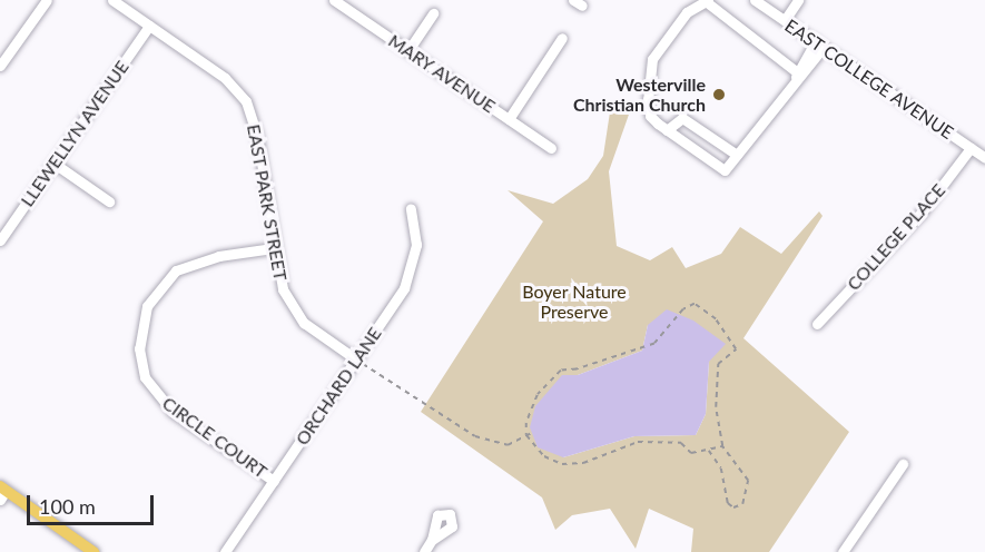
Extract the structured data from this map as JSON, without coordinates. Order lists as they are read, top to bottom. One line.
{"streets":{"street":["MARY AVENUE","EAST COLLEGE AVENUE","LLEWELLYN AVENUE","EAST PARK STREET","COLLEGE PLACE","ORCHARD LANE","CIRCLE COURT"]},"crossings":[["EAST COLLEGE AVENUE","COLLEGE PLACE"],["LLEWELLYN AVENUE","EAST PARK STREET"],["EAST PARK STREET","ORCHARD LANE"],["EAST PARK STREET","CIRCLE COURT"],["ORCHARD LANE","CIRCLE COURT"]],"parks":["Boyer Nature Preserve"],"places":["Westerville Christian Church"],"scale_bar":"100 m"}
